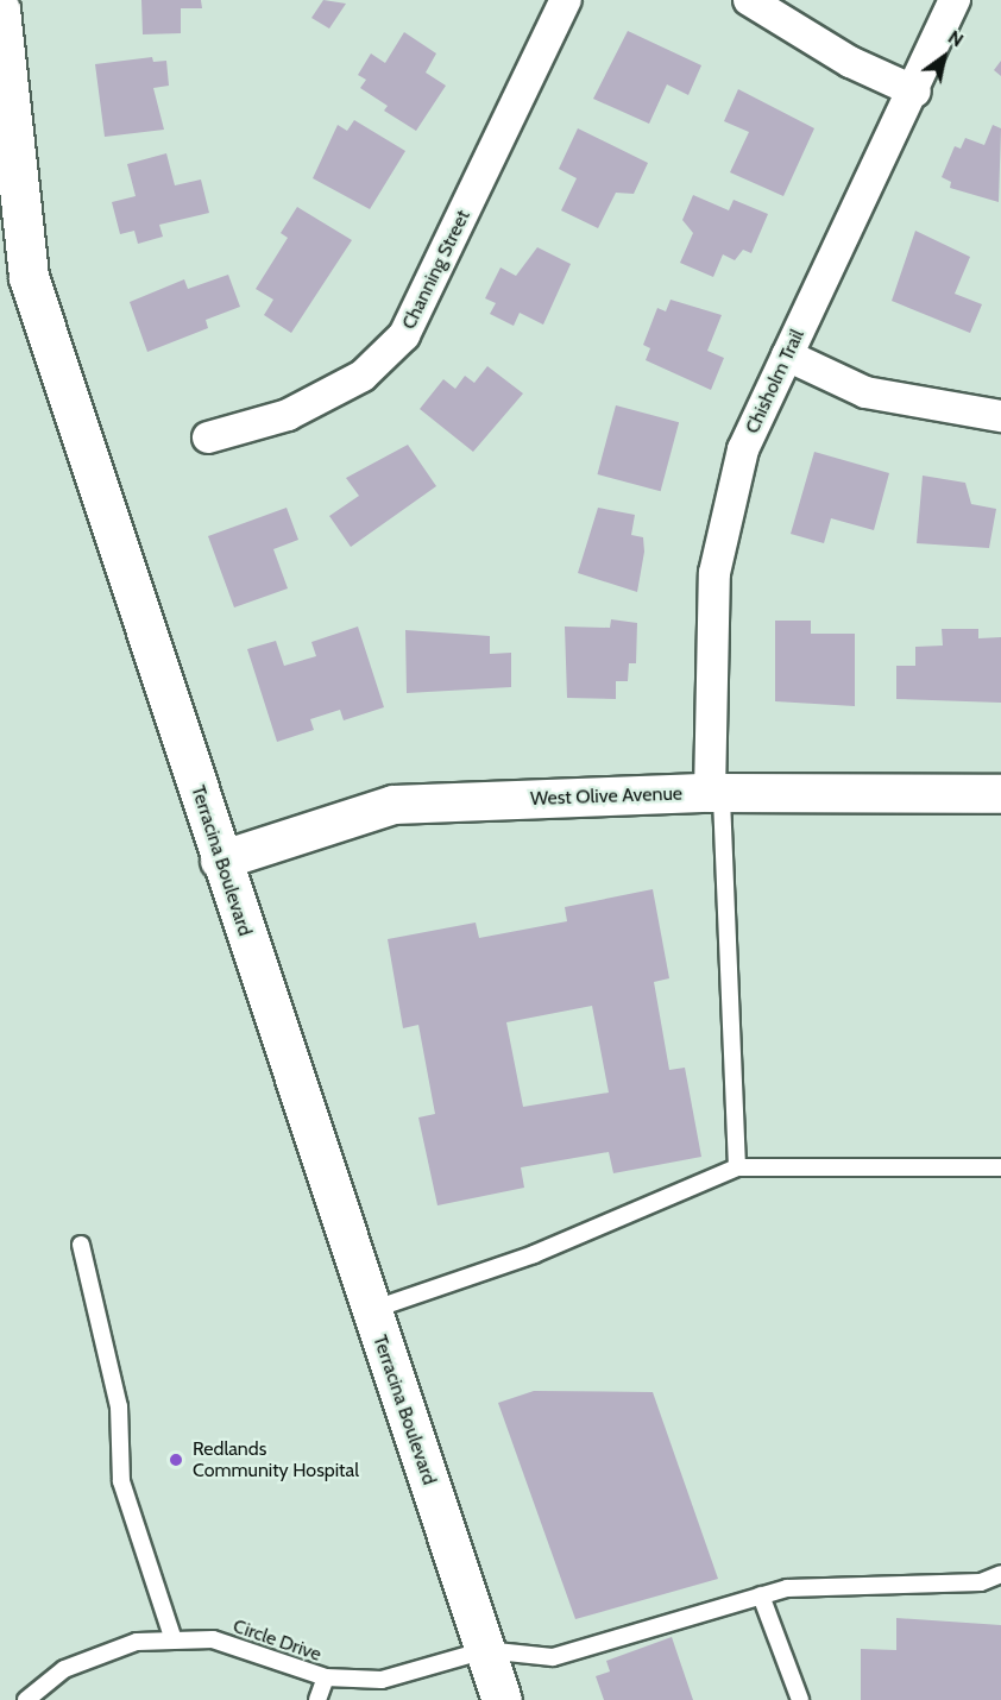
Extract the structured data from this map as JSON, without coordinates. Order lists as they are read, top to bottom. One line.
{"streets":{"main road":["Terracina Boulevard"],"street":["Channing Street","Chisholm Trail","West Olive Avenue"],"lane":["Circle Drive"]},"crossings":[["Chisholm Trail","West Olive Avenue"],["West Olive Avenue","Terracina Boulevard"],["Terracina Boulevard","Circle Drive"]],"places":["Redlands Community Hospital"],"north":"top right"}
